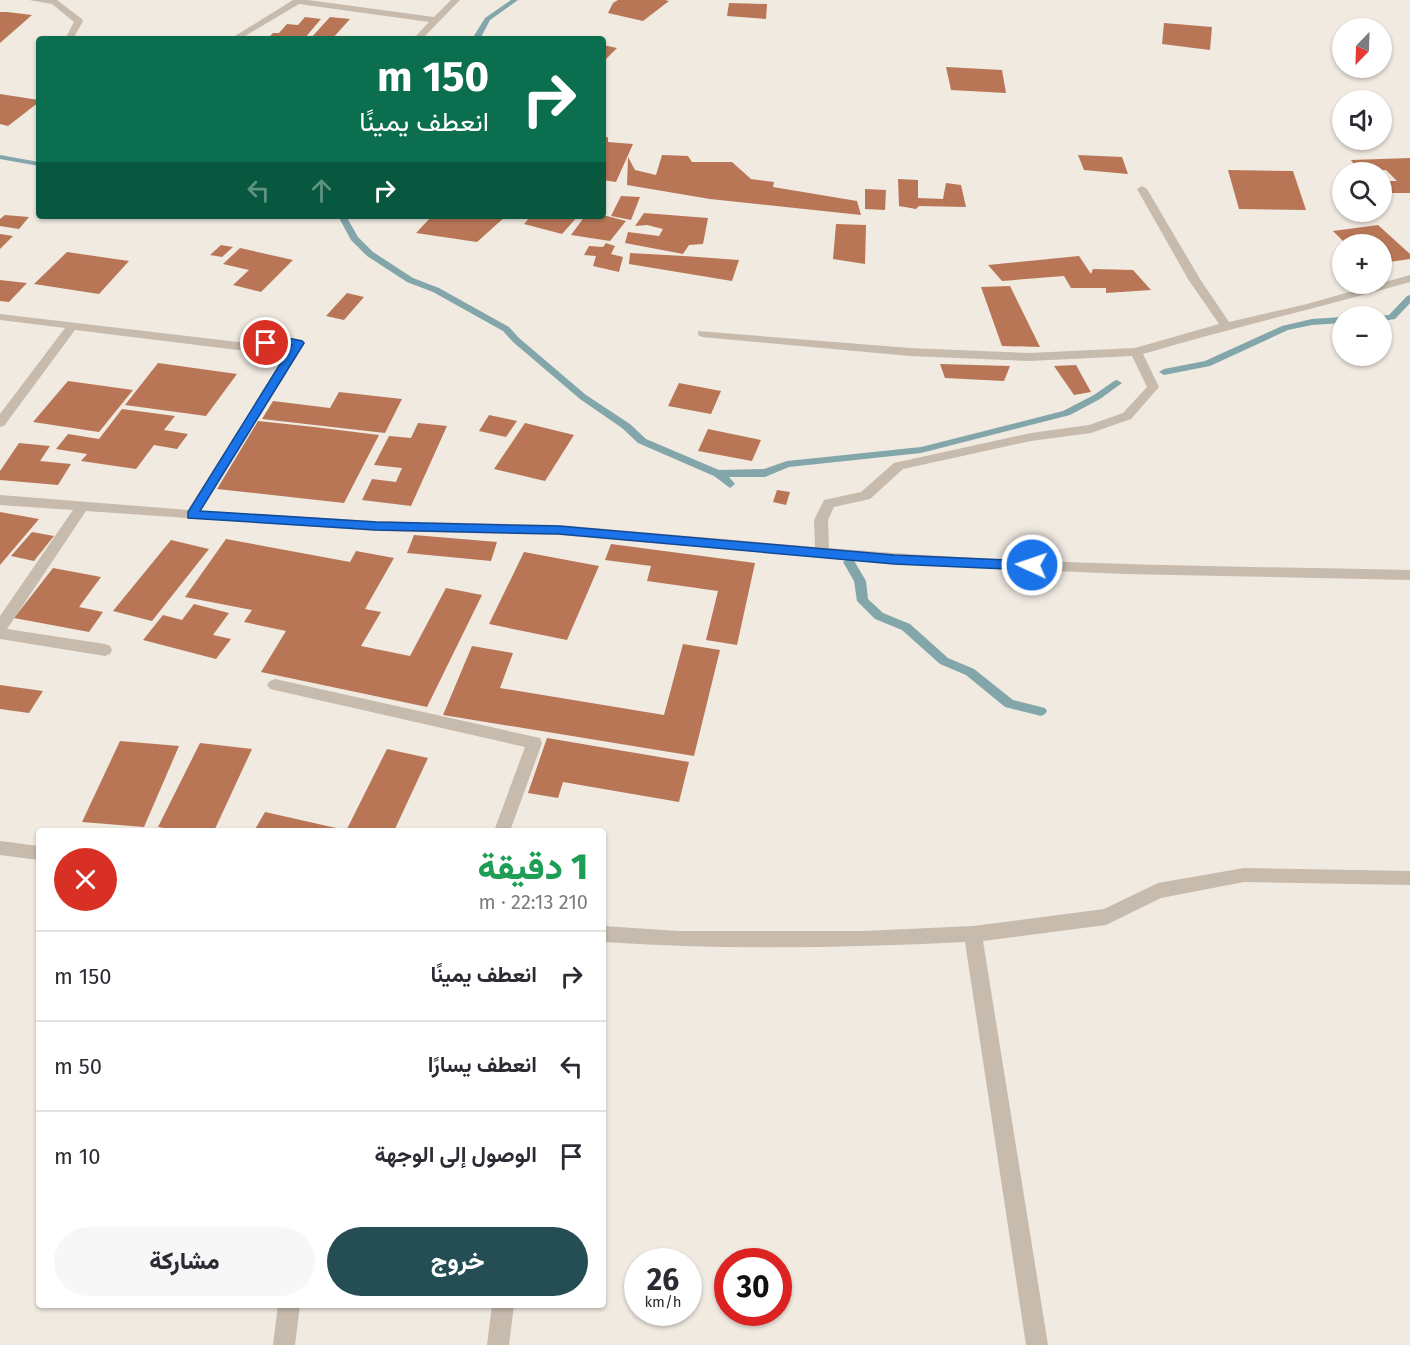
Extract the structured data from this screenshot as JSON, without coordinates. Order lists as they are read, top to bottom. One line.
{"north":"bottom left","page":{"map_buttons":["+","−"],"turn":["150 m","انعطف يمينًا"],"heading":["1 دقيقة","210 m · 22:13"],"list":[{"name":"انعطف يمينًا","value":"150 m"},{"name":"انعطف يسارًا","value":"50 m"},{"name":"الوصول إلى الوجهة","value":"10 m"}],"buttons":["خروج","مشاركة"],"speed":"26 km/h","limit":"30"}}
